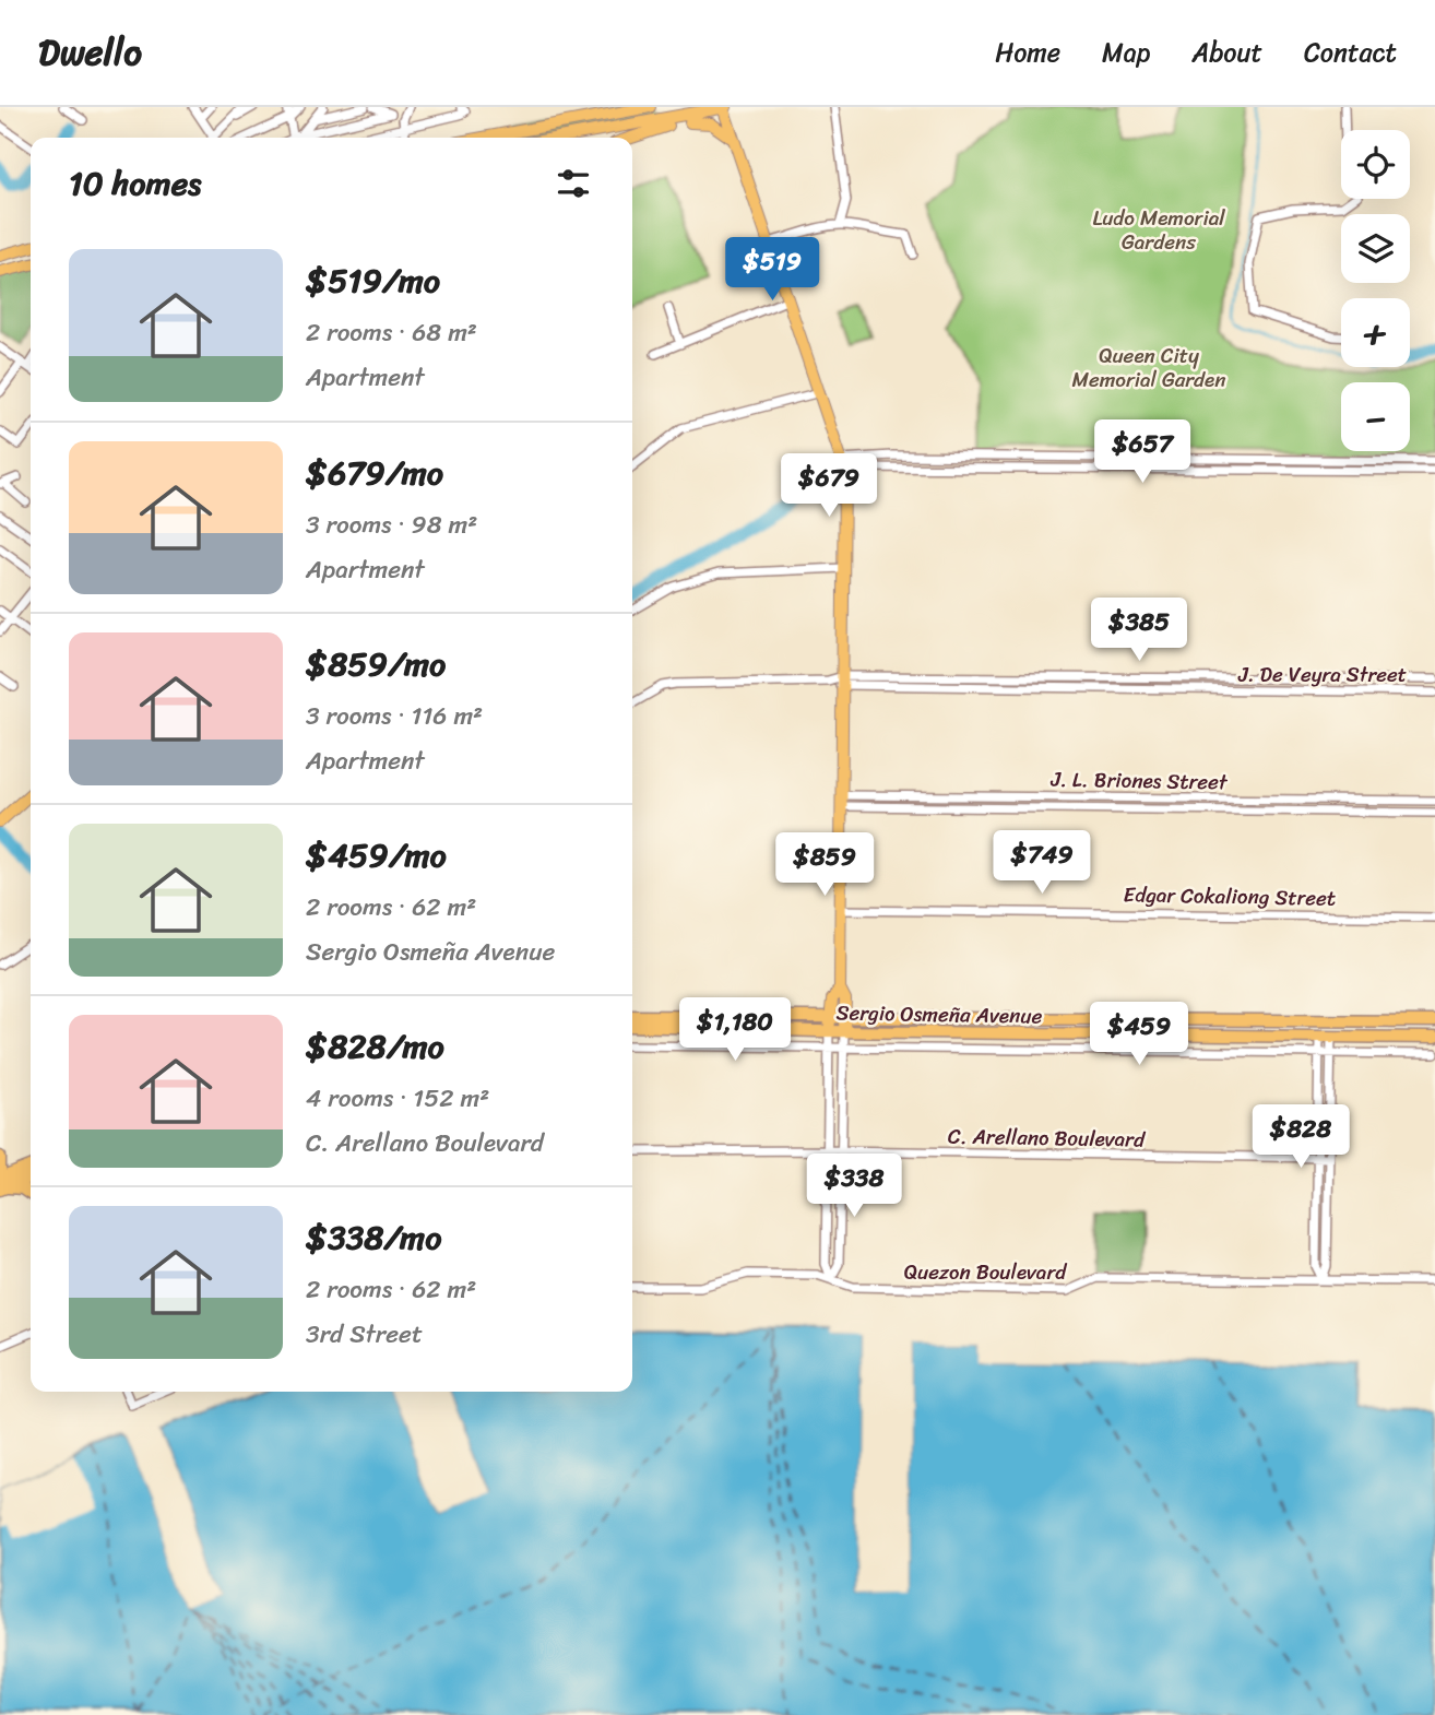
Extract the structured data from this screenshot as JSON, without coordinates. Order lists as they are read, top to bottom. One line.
{"streets":{"highway":["Sergio Osmeña Avenue"],"street":["J. De Veyra Street","J. L. Briones Street","Edgar Cokaliong Street","C. Arellano Boulevard","Quezon Boulevard"]},"parks":["Ludo Memorial Gardens","Queen City Memorial Garden"],"page":{"header":"Dwello","nav":["Home","Map","About","Contact"],"map_buttons":["+","−"],"heading":"10 homes","list":[{"name":"$519/mo","note":"2 rooms · 68 m² · Apartment"},{"name":"$679/mo","note":"3 rooms · 98 m² · Apartment"},{"name":"$859/mo","note":"3 rooms · 116 m² · Apartment"},{"name":"$459/mo","note":"2 rooms · 62 m² · Sergio Osmeña Avenue"},{"name":"$828/mo","note":"4 rooms · 152 m² · C. Arellano Boulevard"},{"name":"$338/mo","note":"2 rooms · 62 m² · 3rd Street"}],"price":["$519","$657","$679","$385","$749","$859","$1,180","$459","$828","$338"]}}
